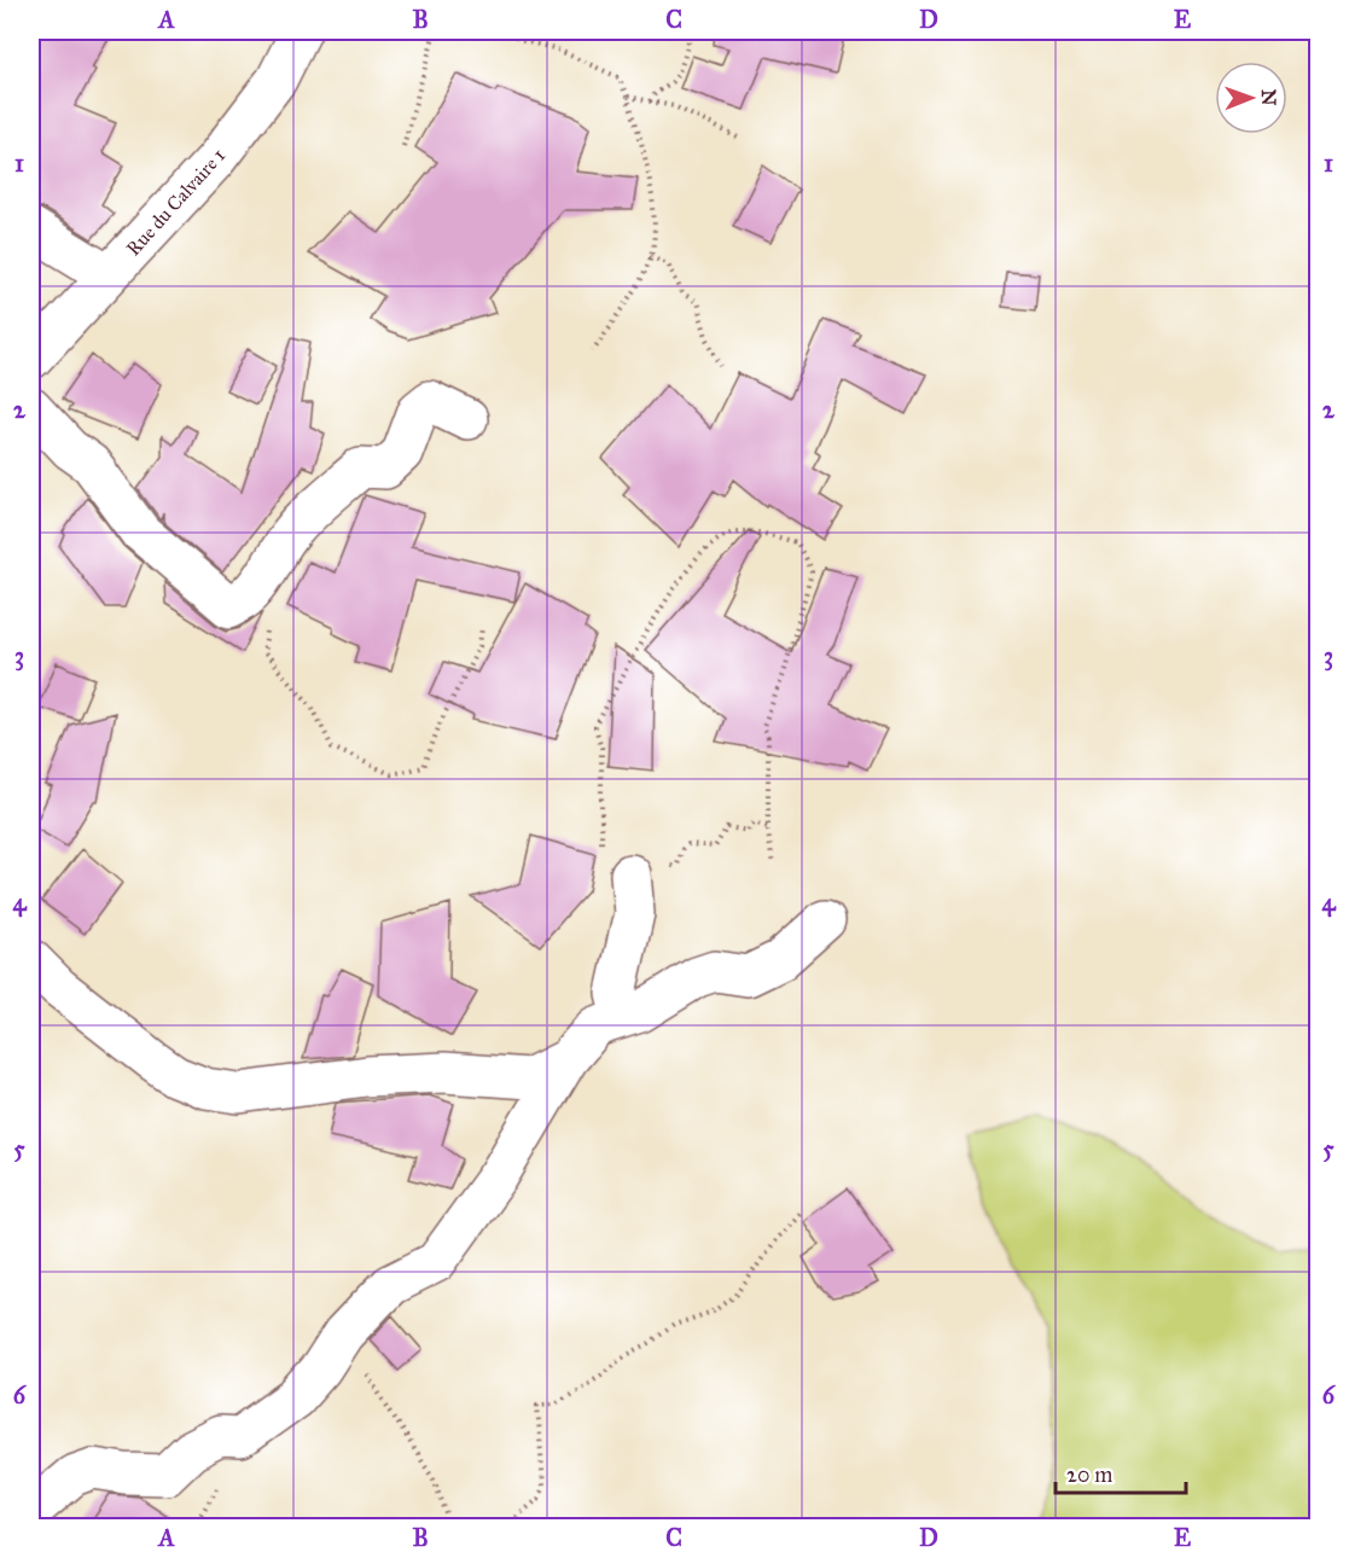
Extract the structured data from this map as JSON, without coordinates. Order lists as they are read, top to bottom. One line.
{"streets":{"street":["Rue du Calvaire 1"]},"scale_bar":"20 m","north":"right","grid":{"columns":["A","B","C","D","E"],"rows":["1","2","3","4","5","6"]}}
